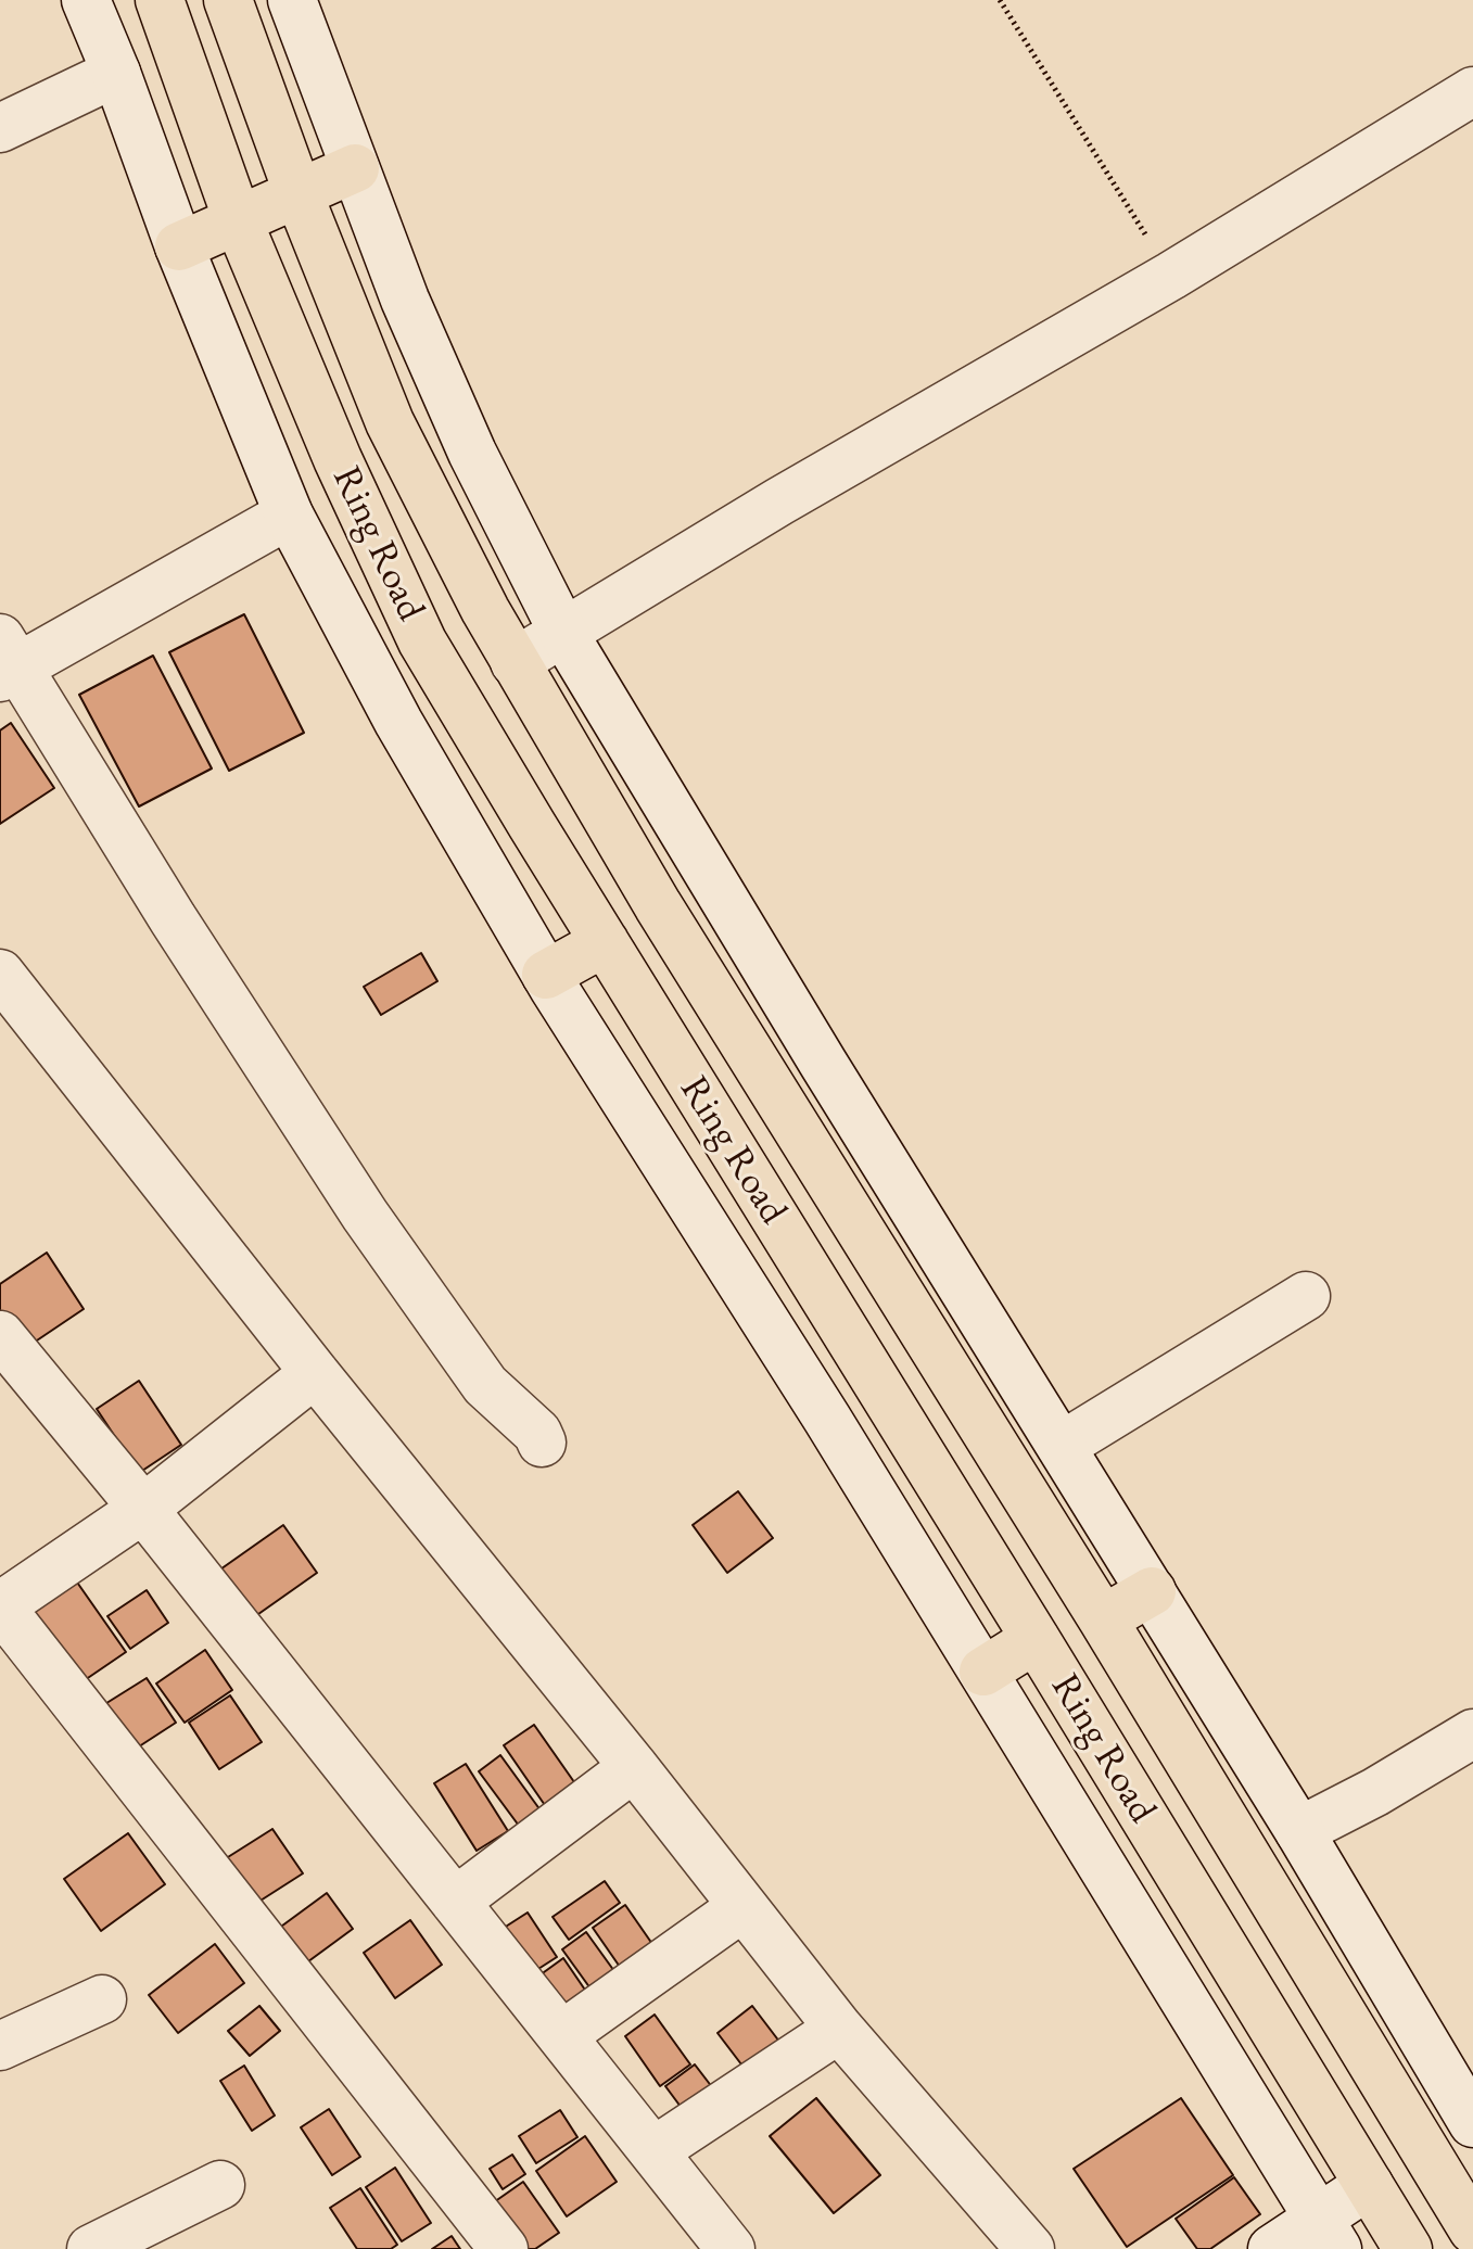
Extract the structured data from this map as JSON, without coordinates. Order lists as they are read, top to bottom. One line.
{"streets":{"highway":["Ring Road"]}}
